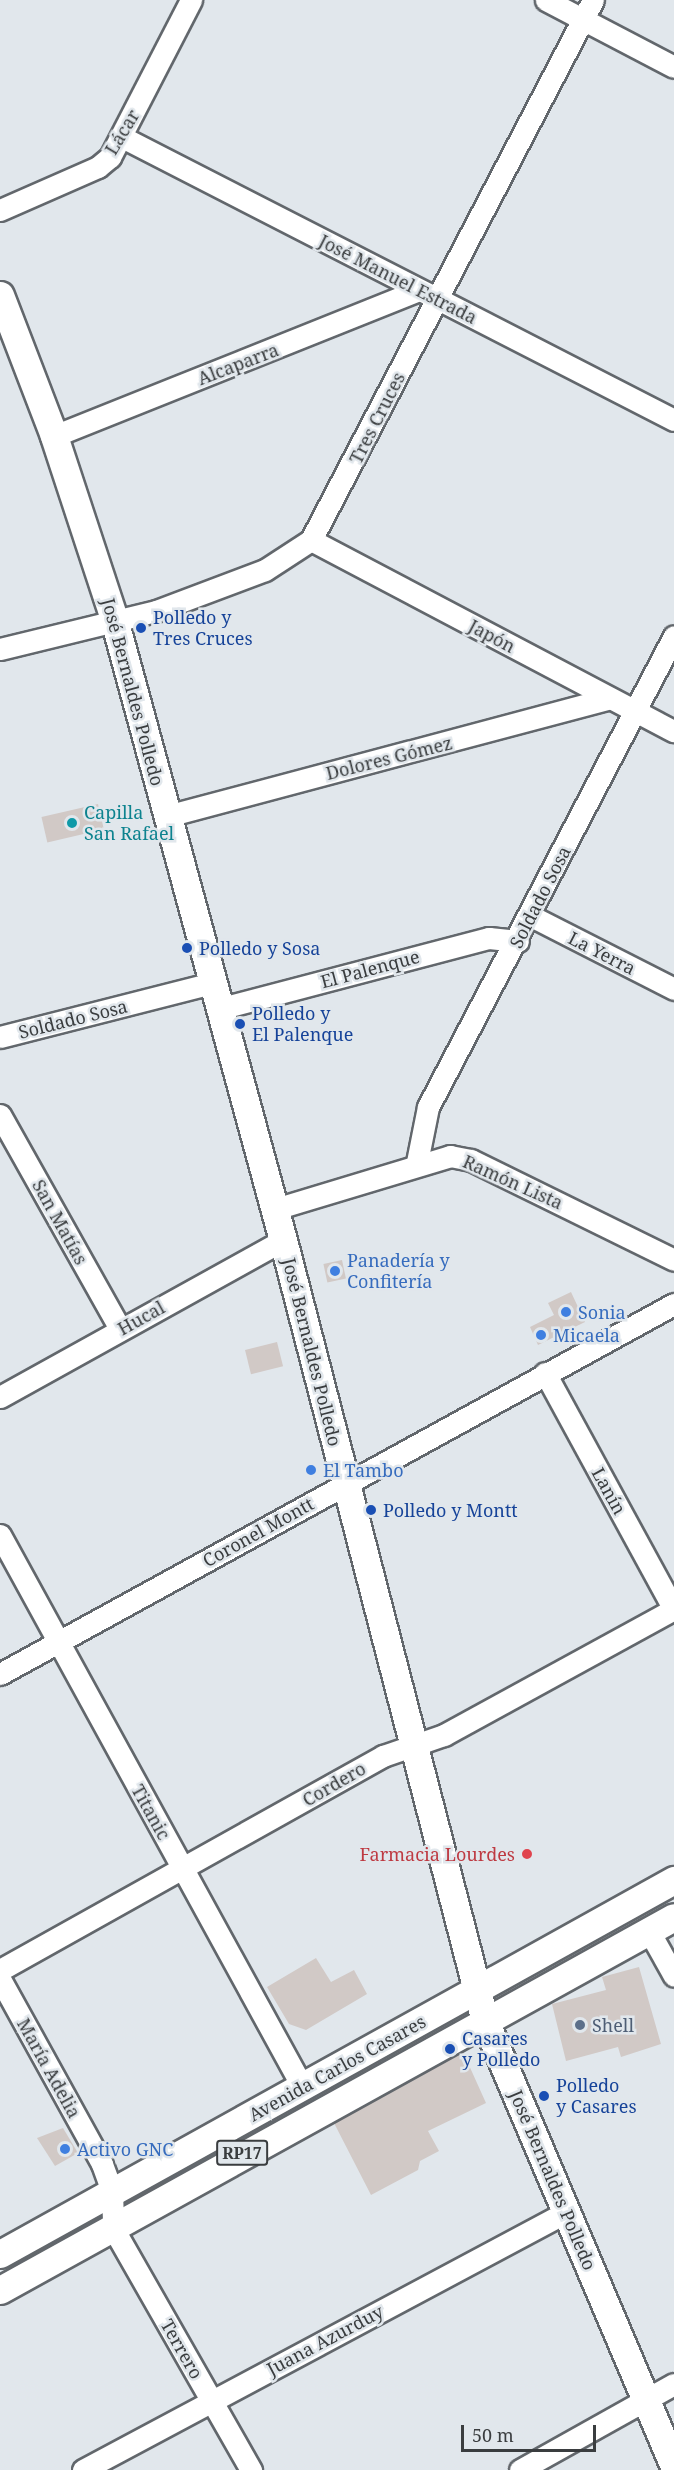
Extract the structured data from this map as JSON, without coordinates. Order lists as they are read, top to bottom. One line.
{"streets":{"main road":["José Bernaldes Polledo","Avenida Carlos Casares","RP17"],"street":["Lácar","José Manuel Estrada","Alcaparra","Tres Cruces","Japón","Dolores Gómez","Soldado Sosa","La Yerra","El Palenque","Ramón Lista","San Matías","Hucal","Lanín","Coronel Montt","Cordero","Titanic","María Adelia","Juana Azurduy","Terrero"]},"crossings":[["Lácar","José Manuel Estrada"],["José Manuel Estrada","Alcaparra"],["José Manuel Estrada","Tres Cruces"],["Alcaparra","José Bernaldes Polledo"],["Tres Cruces","Japón"],["Tres Cruces","José Bernaldes Polledo"],["Japón","Dolores Gómez"],["Japón","Soldado Sosa"],["José Bernaldes Polledo","Dolores Gómez"],["José Bernaldes Polledo","Soldado Sosa"],["José Bernaldes Polledo","El Palenque"],["José Bernaldes Polledo","Ramón Lista"],["José Bernaldes Polledo","Hucal"],["José Bernaldes Polledo","Coronel Montt"],["José Bernaldes Polledo","Cordero"],["José Bernaldes Polledo","Avenida Carlos Casares"],["José Bernaldes Polledo","Juana Azurduy"],["Soldado Sosa","La Yerra"],["Soldado Sosa","El Palenque"],["Soldado Sosa","Ramón Lista"],["San Matías","Hucal"],["Lanín","Coronel Montt"],["Lanín","Cordero"],["Coronel Montt","Titanic"],["Cordero","Titanic"],["Titanic","Avenida Carlos Casares"],["María Adelia","Avenida Carlos Casares"],["María Adelia","Terrero"],["Avenida Carlos Casares","Terrero"],["Juana Azurduy","Terrero"]],"places":["Polledo y Tres Cruces","Capilla San Rafael","Polledo y Sosa","Polledo y El Palenque","Panadería y Confitería","Sonia","Micaela","El Tambo","Polledo y Montt","Farmacia Lourdes","Shell","Casares y Polledo","Polledo y Casares","Activo GNC"],"scale_bar":"50 m"}
